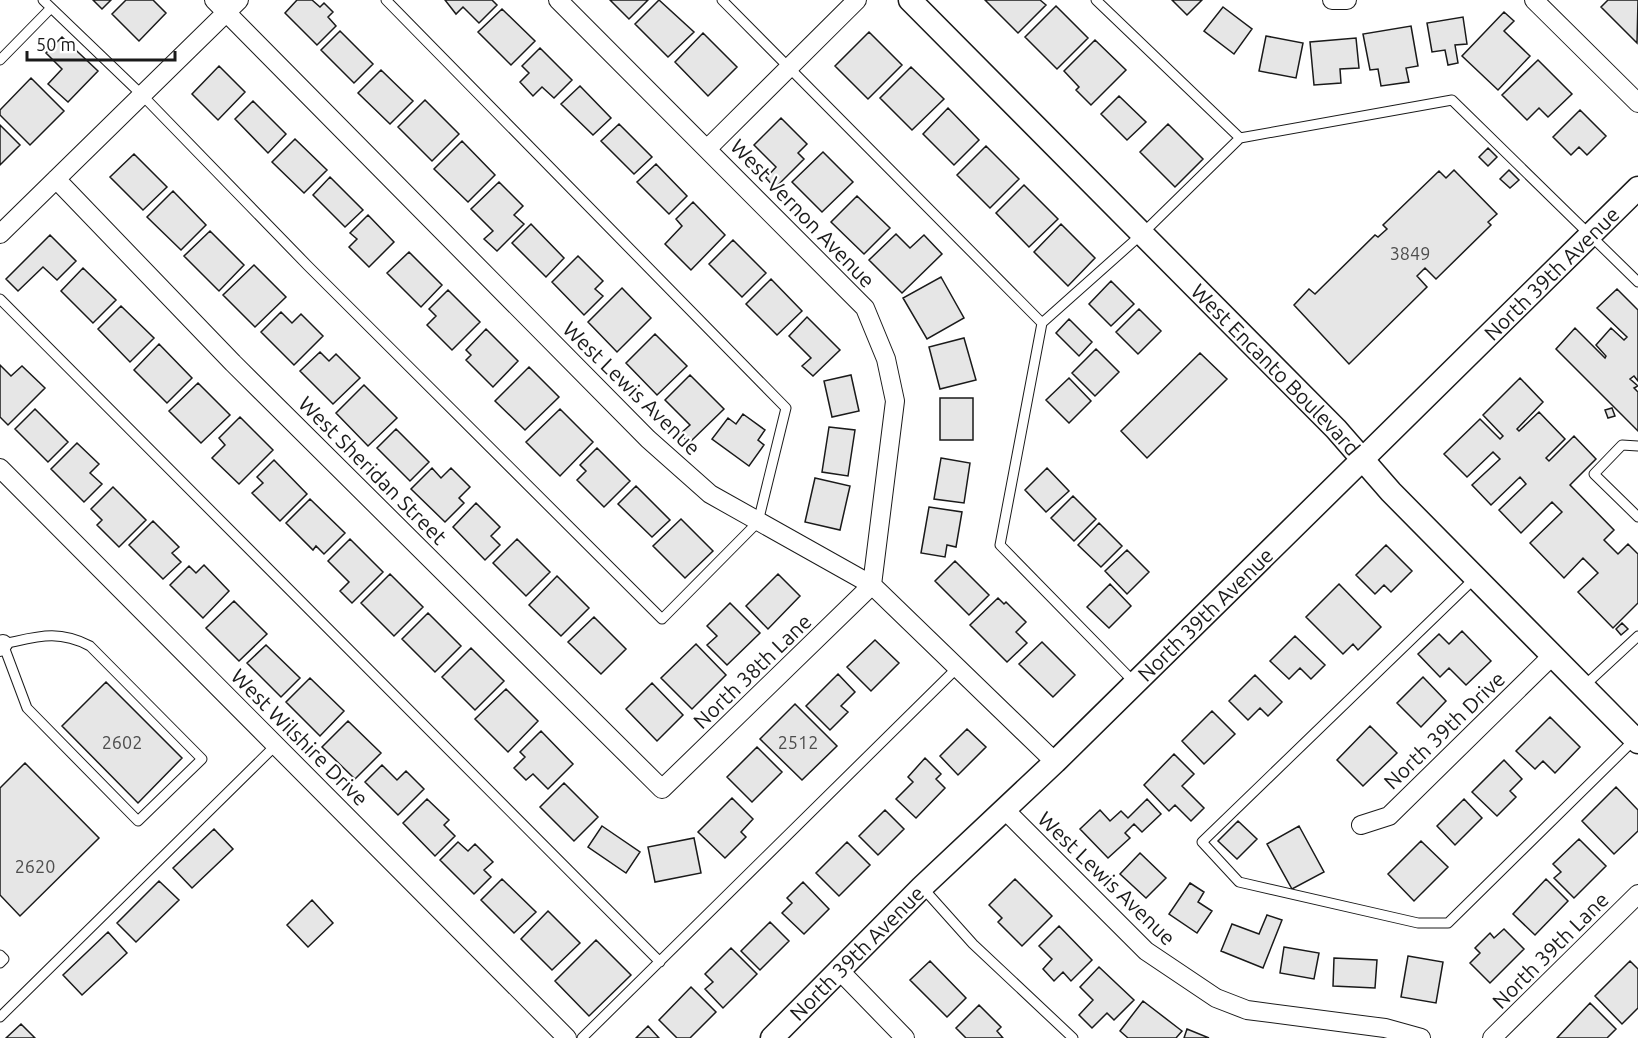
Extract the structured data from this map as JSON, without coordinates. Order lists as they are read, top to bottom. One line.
{"streets":{"street":["West Vernon Avenue","North 39th Avenue","West Encanto Boulevard","West Lewis Avenue","West Sheridan Street","North 38th Lane","North 39th Drive","West Wilshire Drive","North 39th Lane"]},"crossings":[["West Vernon Avenue","West Lewis Avenue"],["West Vernon Avenue","North 38th Lane"],["North 39th Avenue","West Encanto Boulevard"],["North 39th Avenue","West Lewis Avenue"],["West Encanto Boulevard","North 39th Drive"],["West Lewis Avenue","North 38th Lane"],["West Sheridan Street","North 38th Lane"]],"house_numbers":["3849","2602","2512","2620"],"scale_bar":"50 m"}
